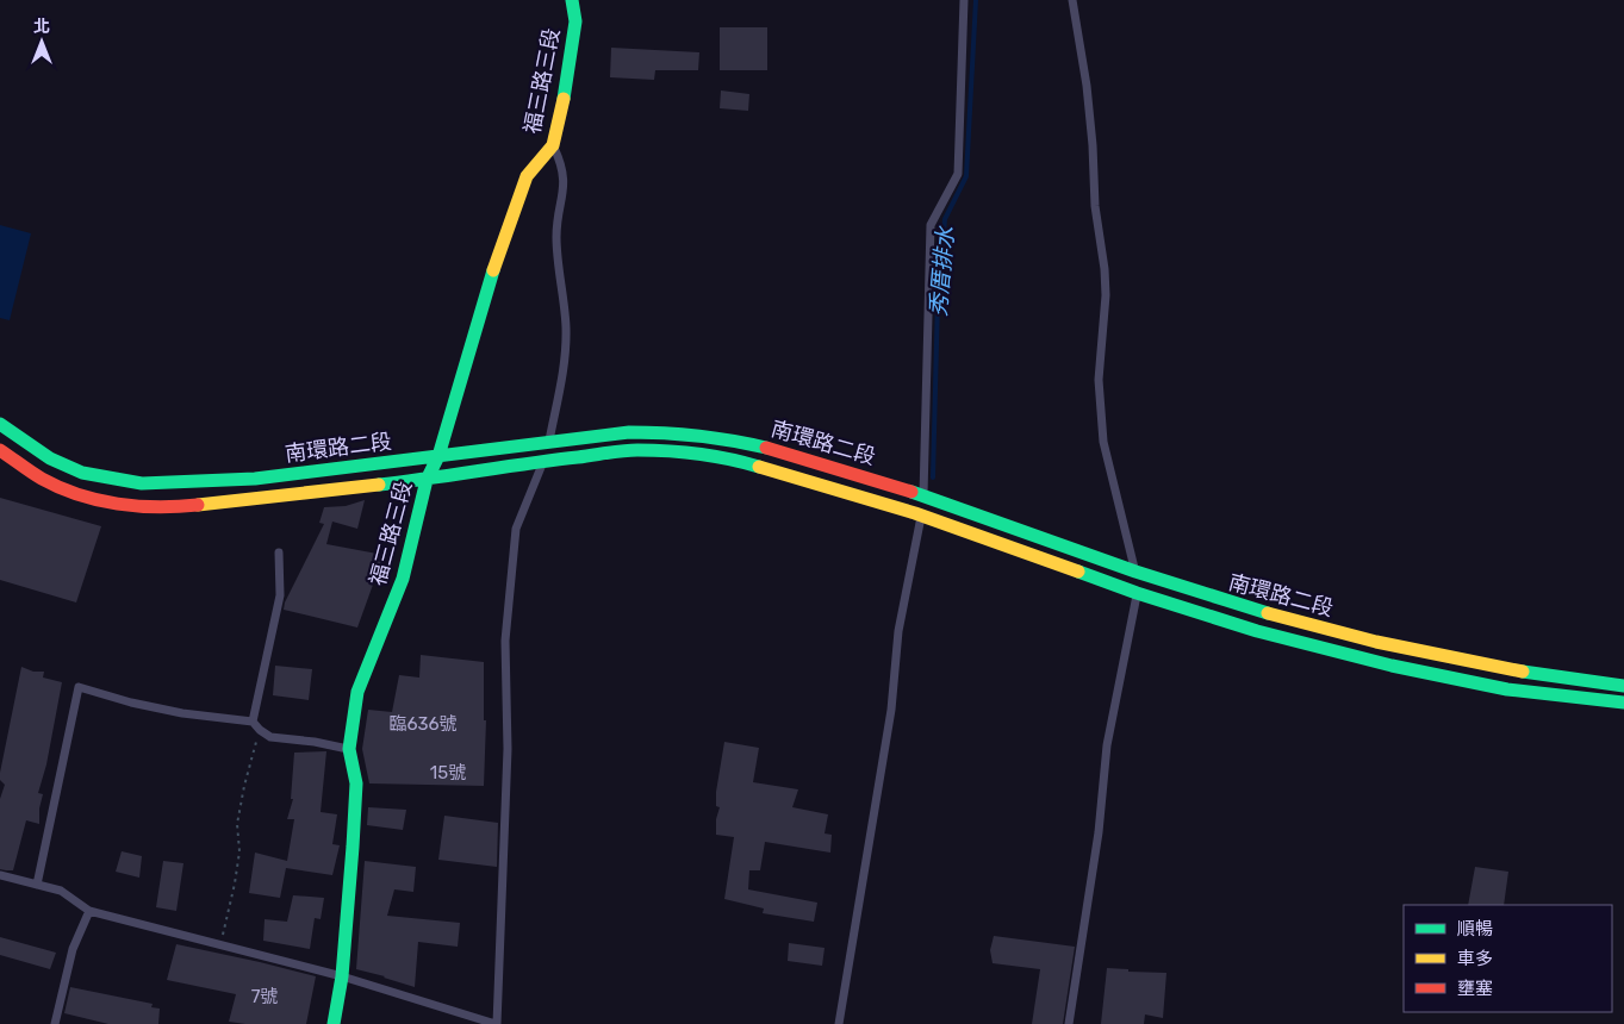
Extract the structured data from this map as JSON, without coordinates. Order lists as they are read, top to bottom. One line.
{"streets":{"street":["福三路三段","南環路二段"]},"crossings":[["福三路三段","南環路二段"]],"water":["秀厝排水"],"house_numbers":["臨636號","15號","7號"],"legend":["順暢","車多","壅塞"],"north":"top"}
